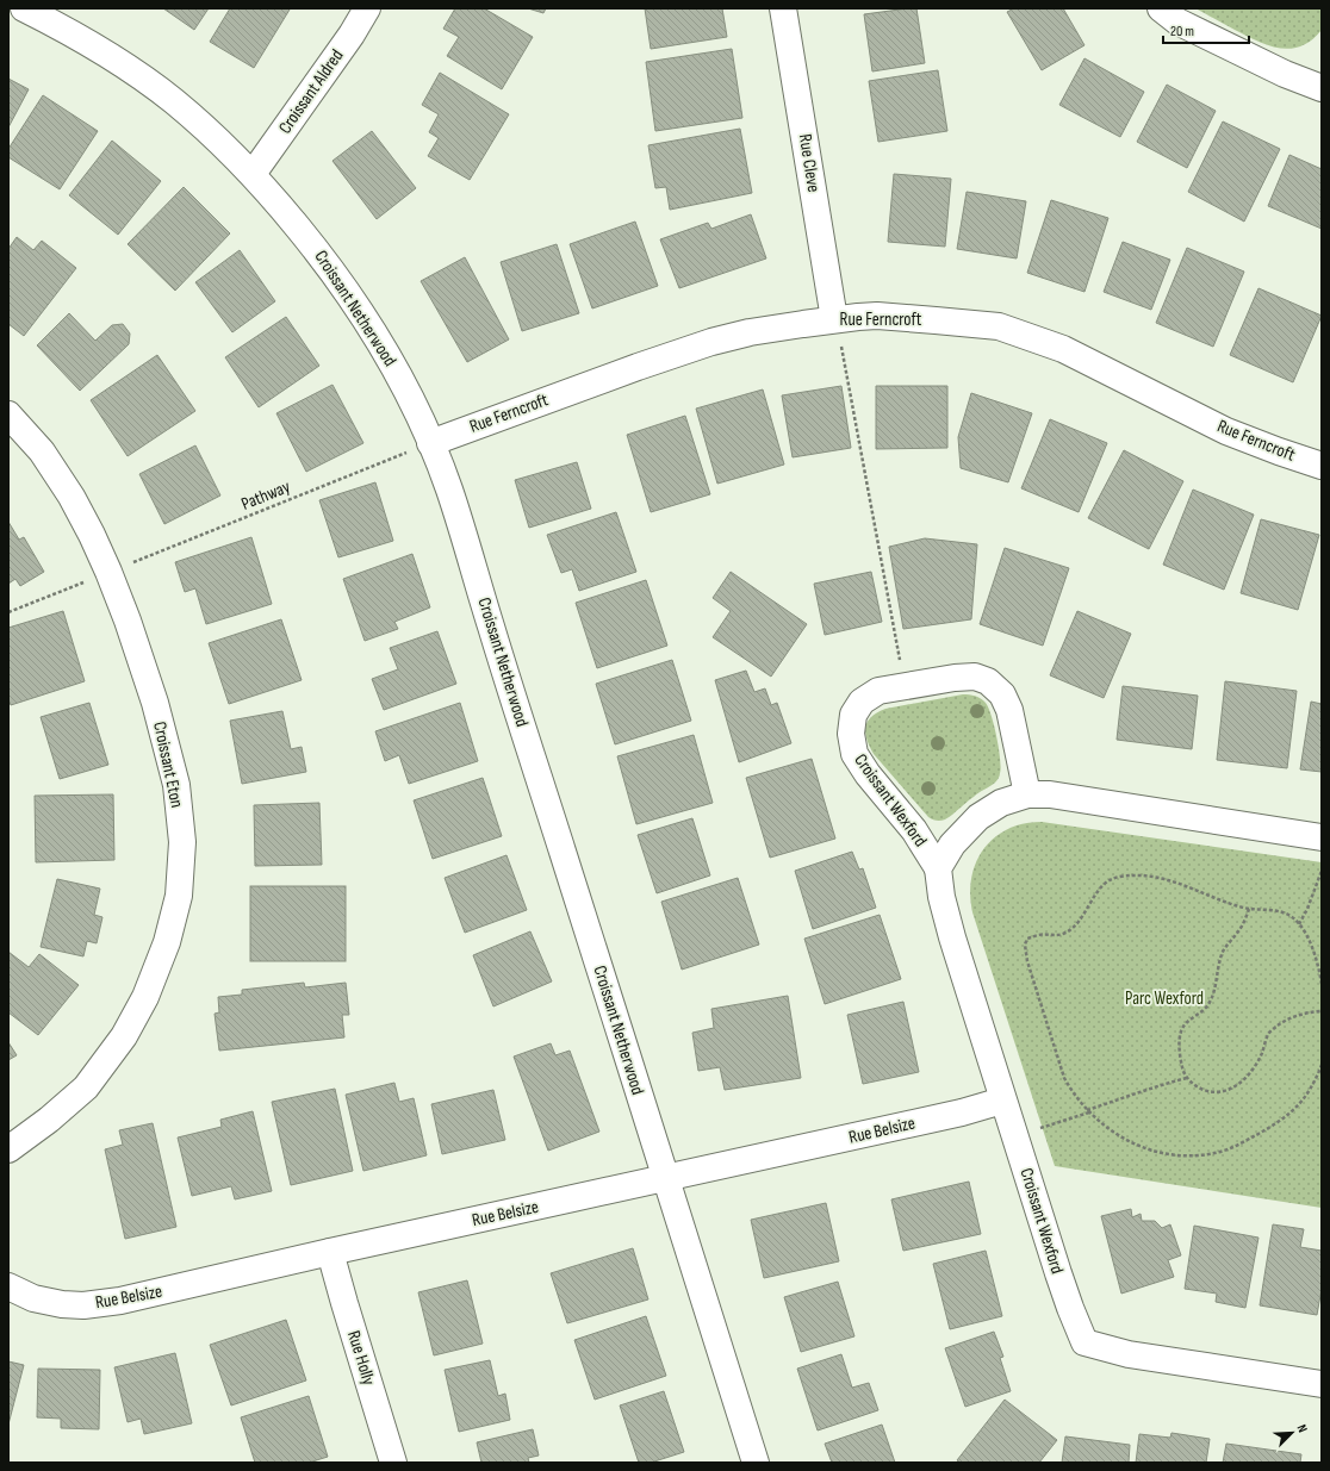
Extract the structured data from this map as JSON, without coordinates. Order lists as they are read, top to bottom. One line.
{"streets":{"street":["Croissant Aldred","Rue Cleve","Croissant Netherwood","Rue Ferncroft","Croissant Eton","Croissant Wexford","Rue Belsize","Rue Holly"],"path":["Pathway"]},"crossings":[["Croissant Aldred","Croissant Netherwood"],["Rue Cleve","Rue Ferncroft"],["Croissant Netherwood","Rue Ferncroft"],["Croissant Netherwood","Pathway"],["Croissant Netherwood","Rue Belsize"],["Rue Ferncroft","Pathway"],["Croissant Wexford","Rue Belsize"],["Rue Belsize","Rue Holly"]],"parks":["Parc Wexford"],"scale_bar":"20 m","north":"top right"}
